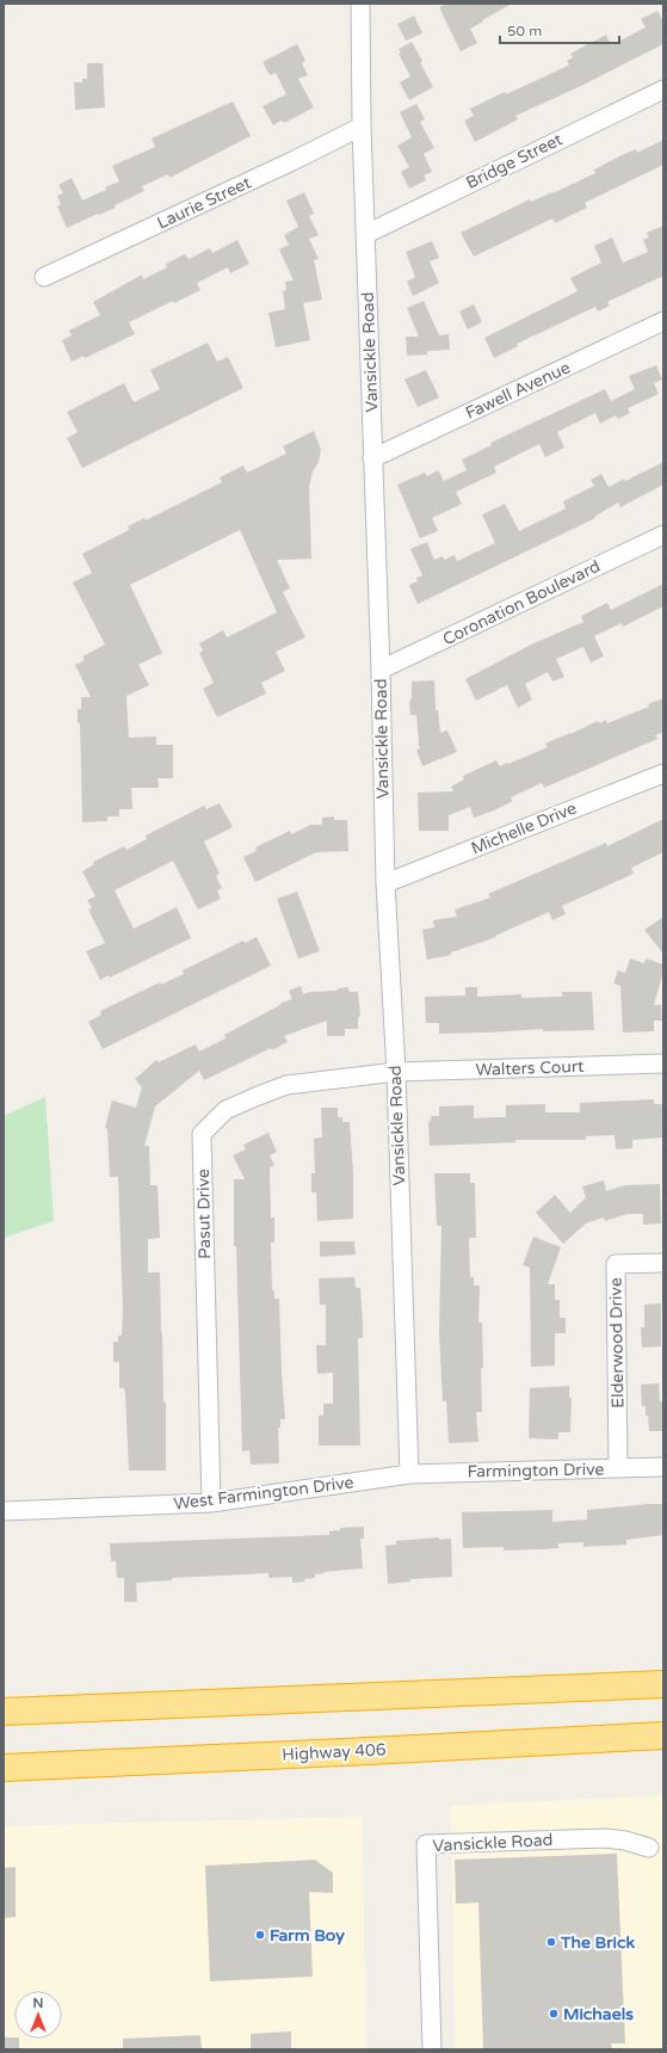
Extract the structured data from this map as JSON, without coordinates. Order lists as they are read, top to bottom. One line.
{"streets":{"highway":["Highway 406"],"street":["Bridge Street","Laurie Street","Vansickle Road","Fawell Avenue","Coronation Boulevard","Michelle Drive","Walters Court","Pasut Drive","Elderwood Drive","Farmington Drive","West Farmington Drive"]},"crossings":[["Bridge Street","Vansickle Road"],["Laurie Street","Vansickle Road"],["Vansickle Road","Fawell Avenue"],["Vansickle Road","Coronation Boulevard"],["Vansickle Road","Michelle Drive"],["Vansickle Road","Walters Court"],["Vansickle Road","Pasut Drive"],["Vansickle Road","Farmington Drive"],["Vansickle Road","West Farmington Drive"],["Walters Court","Pasut Drive"],["Pasut Drive","West Farmington Drive"],["Elderwood Drive","Farmington Drive"],["Farmington Drive","West Farmington Drive"]],"places":["Farm Boy","The Brick","Michaels"],"scale_bar":"50 m","north":"top"}
